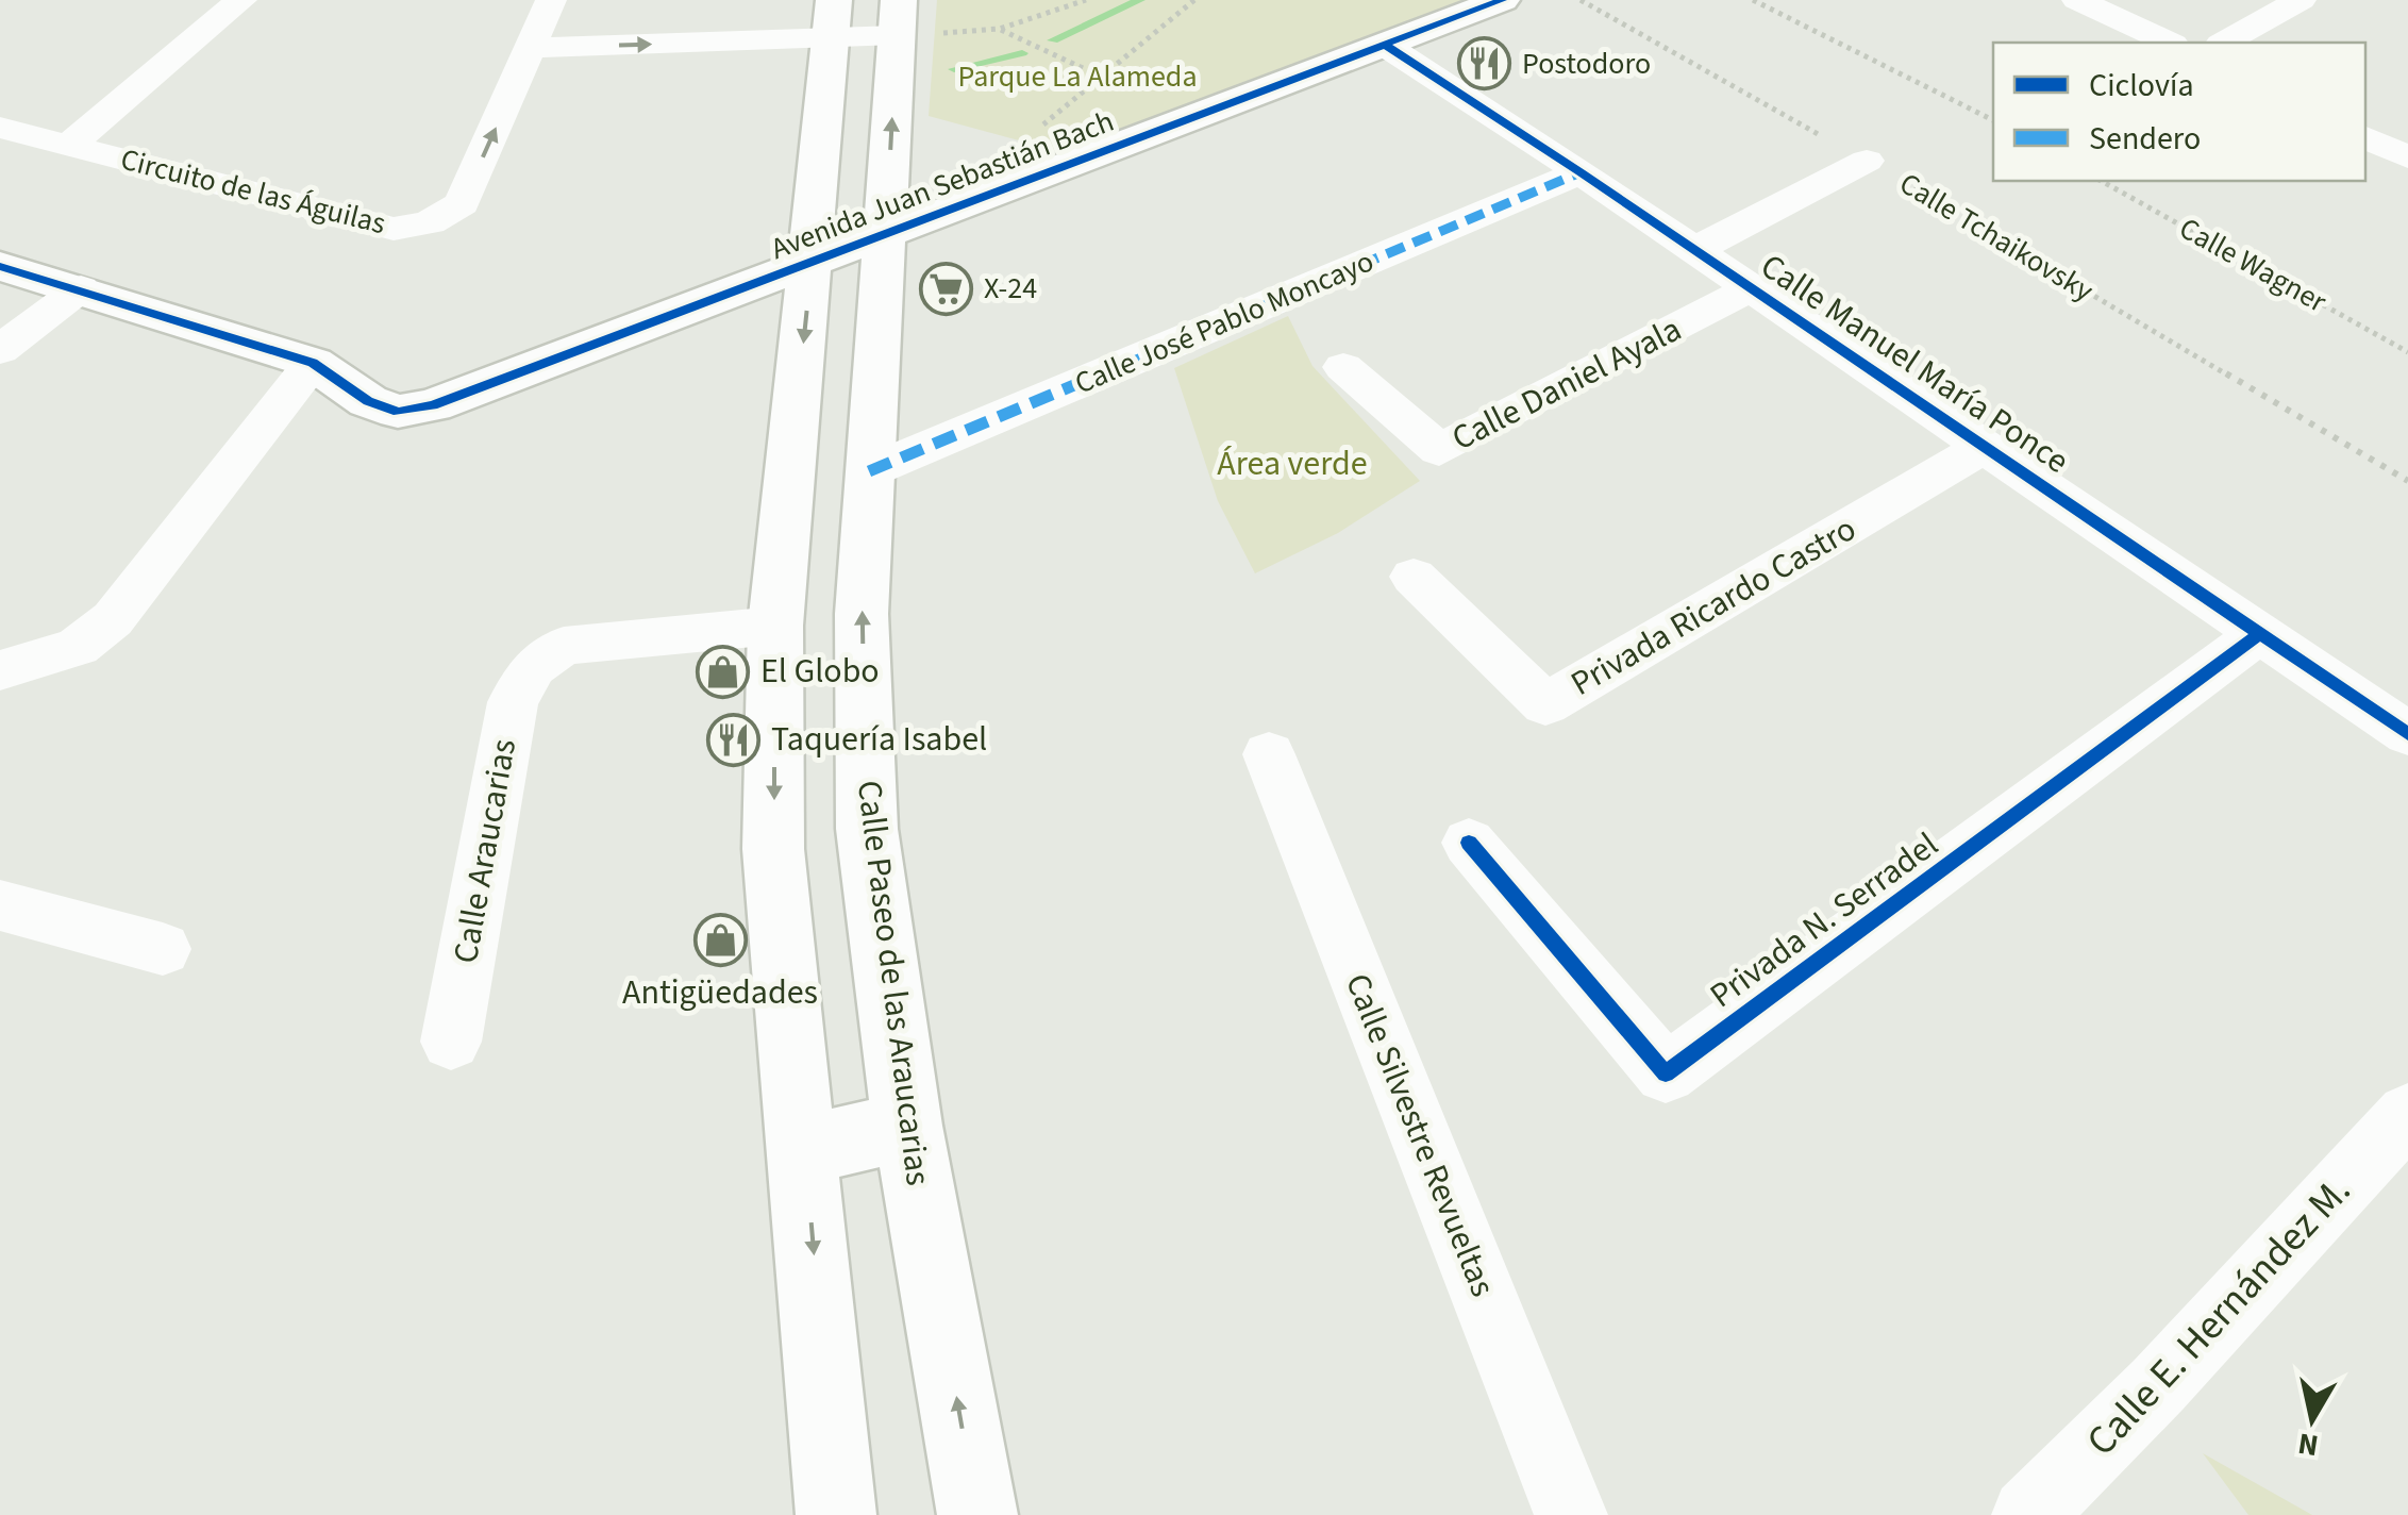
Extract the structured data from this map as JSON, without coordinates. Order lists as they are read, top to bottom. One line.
{"streets":{"main road":["Avenida Juan Sebastián Bach","Calle Paseo de las Araucarias"],"street":["Circuito de las Águilas","Calle José Pablo Moncayo","Calle Manuel María Ponce","Calle Daniel Ayala","Privada Ricardo Castro","Calle Araucarias","Privada N. Serradel","Calle Silvestre Revueltas","Calle E. Hernández M."],"path":["Calle Tchaikovsky","Calle Wagner"]},"crossings":[["Avenida Juan Sebastián Bach","Calle Manuel María Ponce"],["Avenida Juan Sebastián Bach","Calle Paseo de las Araucarias"],["Circuito de las Águilas","Calle Paseo de las Araucarias"],["Calle José Pablo Moncayo","Calle Manuel María Ponce"],["Calle José Pablo Moncayo","Calle Paseo de las Araucarias"],["Calle Manuel María Ponce","Calle Daniel Ayala"],["Calle Manuel María Ponce","Privada Ricardo Castro"],["Calle Manuel María Ponce","Privada N. Serradel"]],"parks":["Parque La Alameda","Área verde"],"places":{"restaurant":["Postodoro","Taquería Isabel"],"supermarket":["X-24"],"shop":["El Globo","Antigüedades"]},"legend":["Ciclovía","Sendero"],"north":"bottom"}
